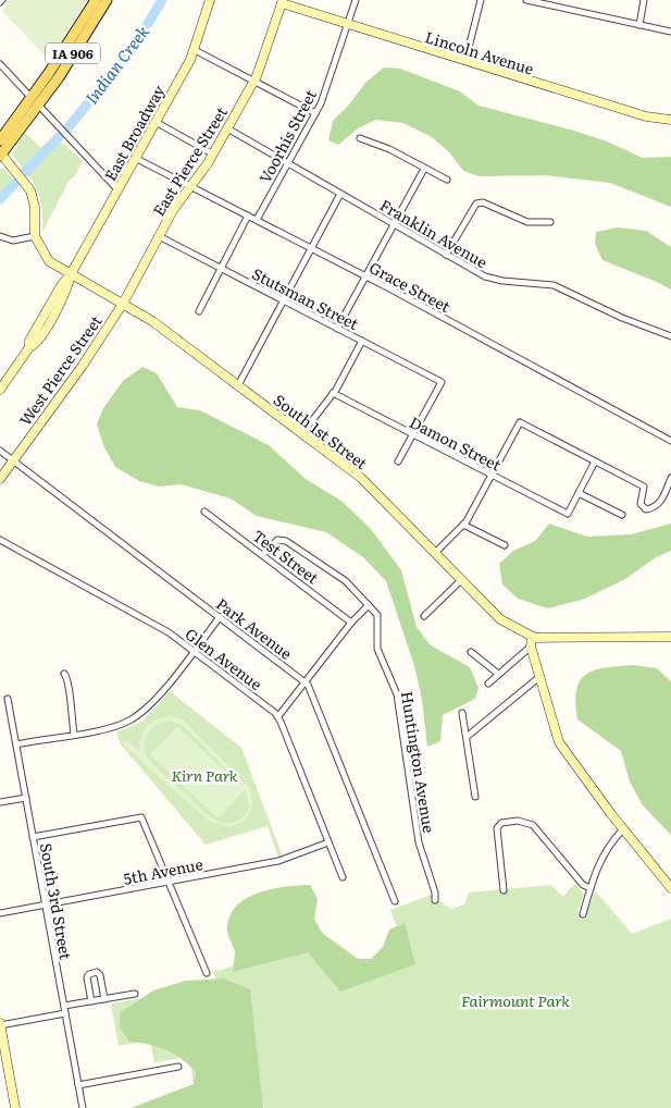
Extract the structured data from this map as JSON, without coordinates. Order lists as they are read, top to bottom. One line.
{"streets":{"main road":["Lincoln Avenue","IA 906","East Broadway","East Pierce Street","West Pierce Street","South 1st Street"],"street":["Voorhis Street","Franklin Avenue","Grace Street","Stutsman Street","Damon Street","Test Street","Park Avenue","Glen Avenue","Huntington Avenue","5th Avenue","South 3rd Street"]},"crossings":[["Lincoln Avenue","Voorhis Street"],["Lincoln Avenue","East Pierce Street"],["East Broadway","Grace Street"],["East Broadway","South 1st Street"],["Voorhis Street","Franklin Avenue"],["Voorhis Street","Grace Street"],["East Pierce Street","Franklin Avenue"],["East Pierce Street","Grace Street"],["East Pierce Street","Stutsman Street"],["East Pierce Street","West Pierce Street"],["East Pierce Street","South 1st Street"],["Stutsman Street","Damon Street"],["West Pierce Street","South 1st Street"],["West Pierce Street","Park Avenue"],["5th Avenue","South 3rd Street"]],"water":["Indian Creek"],"parks":["Kirn Park","Fairmount Park"]}
